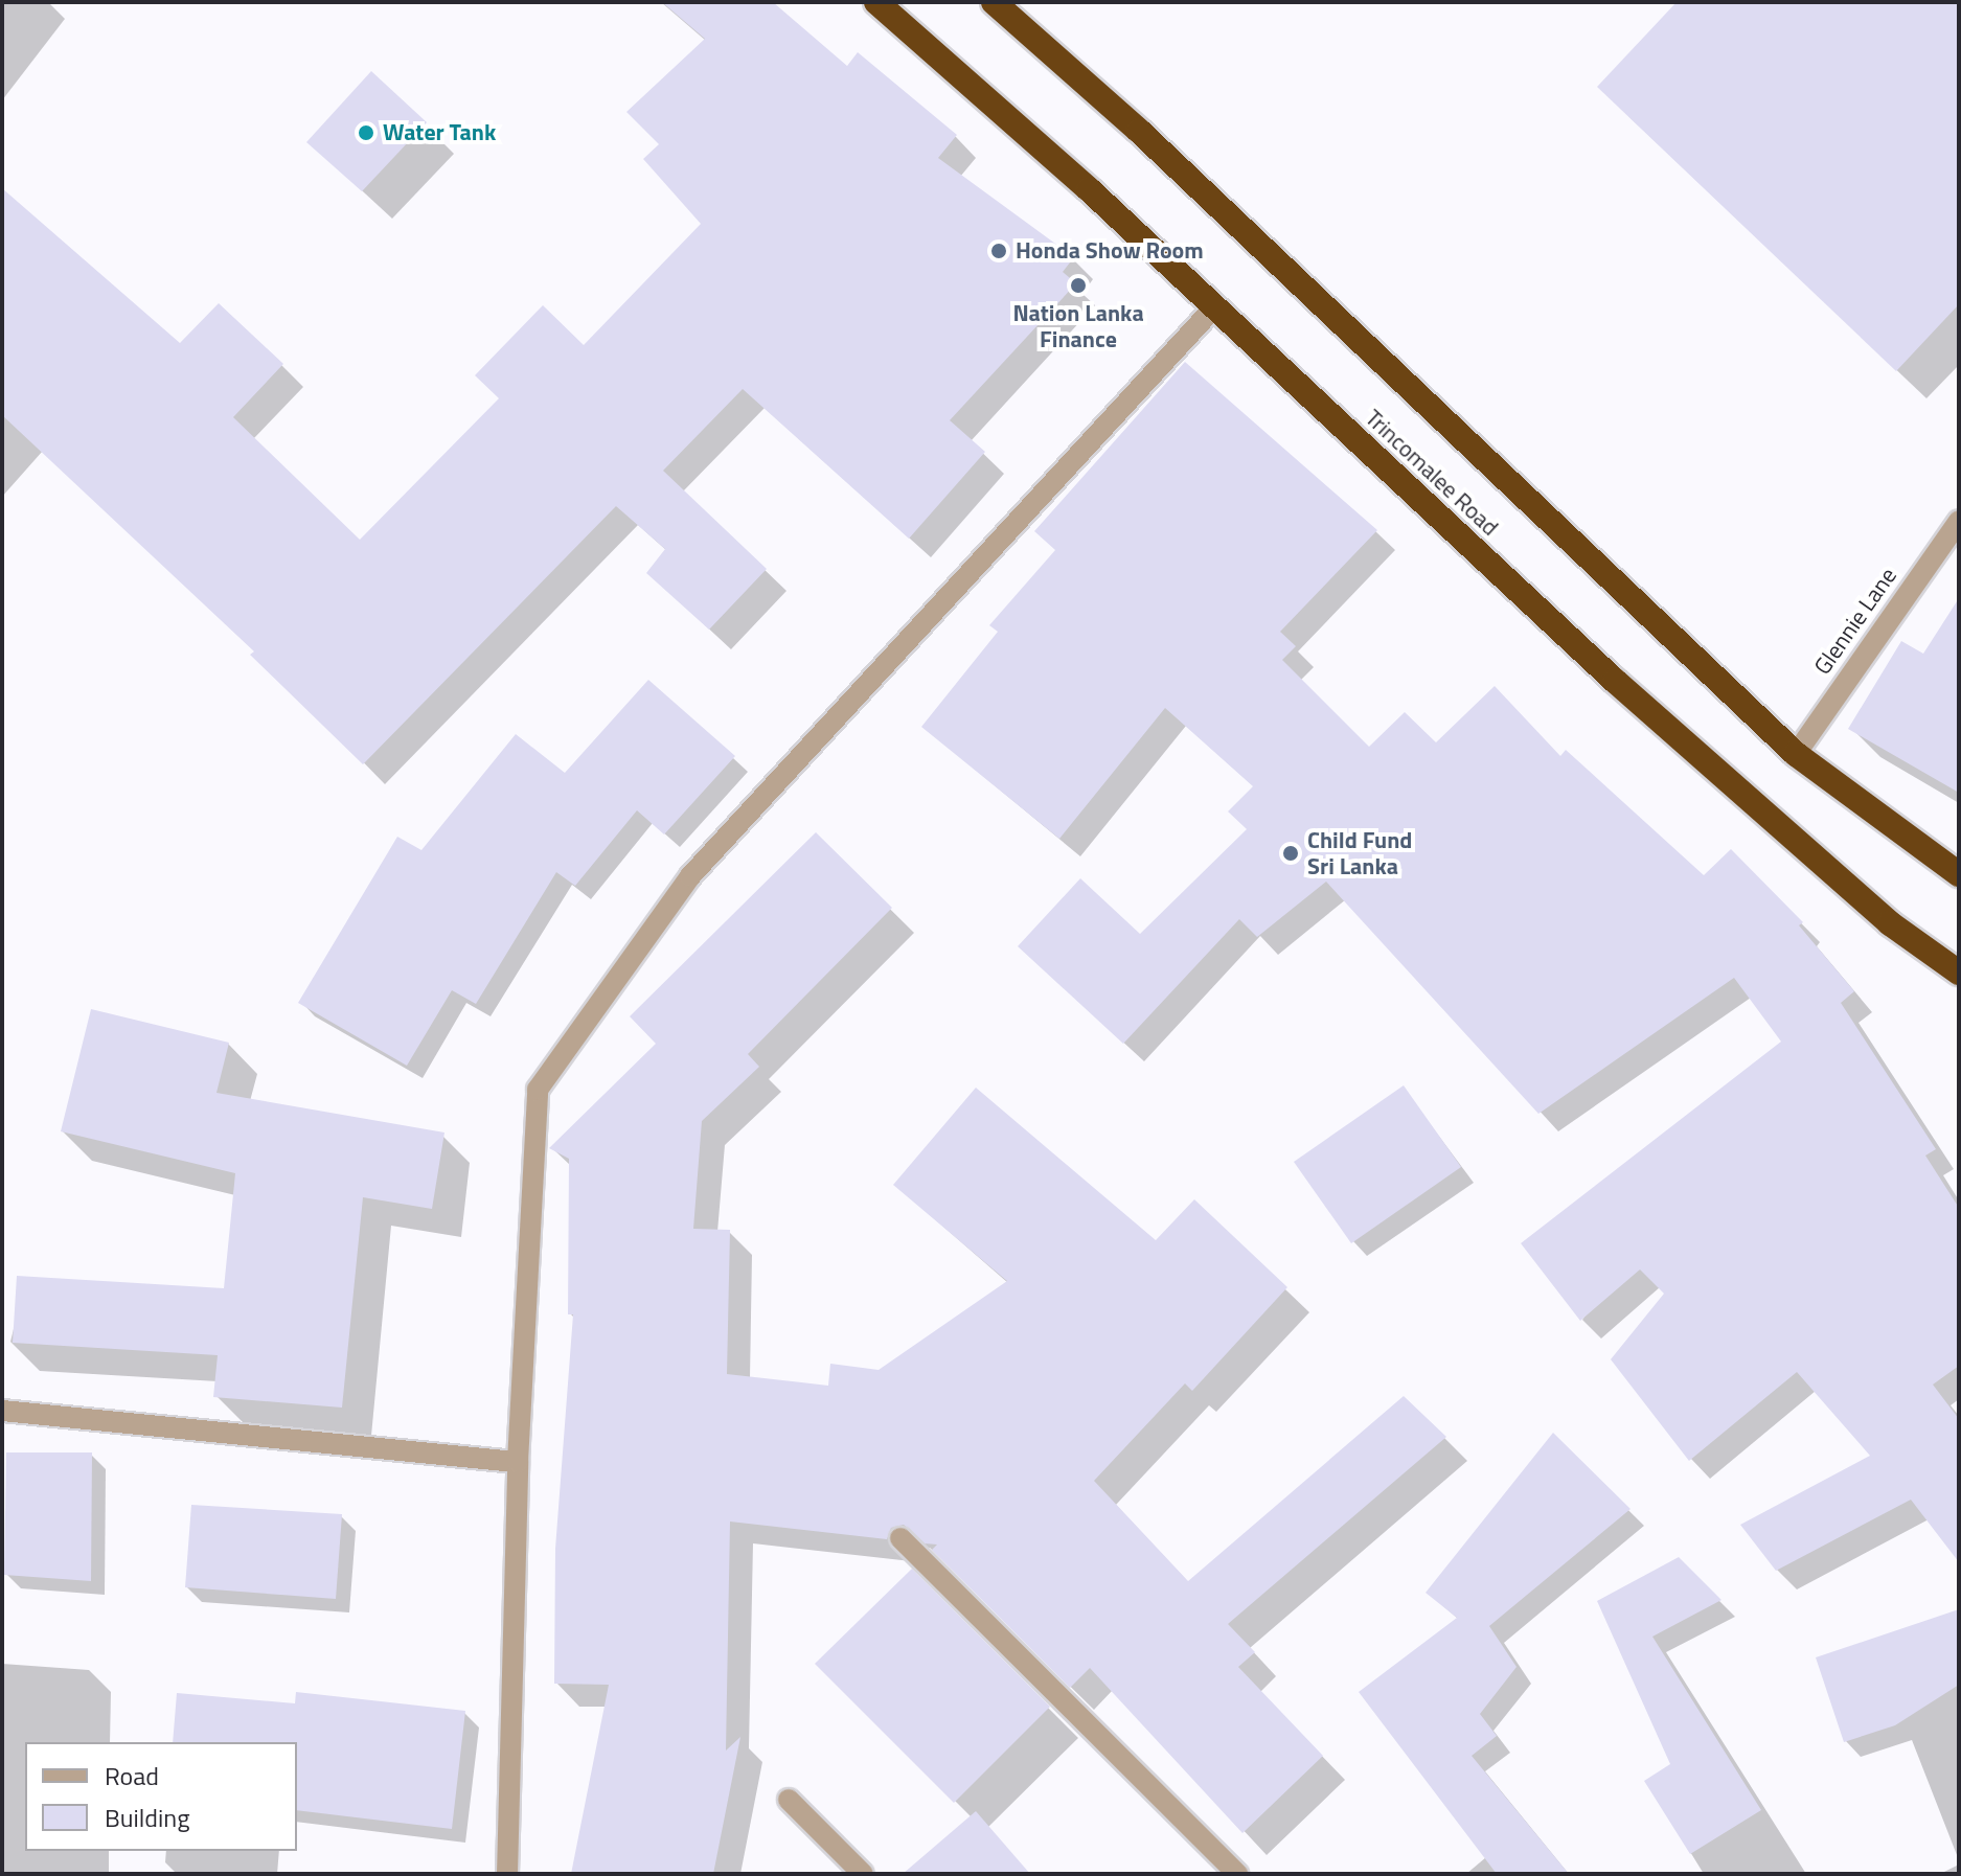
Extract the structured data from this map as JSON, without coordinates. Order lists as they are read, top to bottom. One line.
{"streets":{"highway":["Trincomalee Road"],"street":["Glennie Lane"]},"crossings":[["Trincomalee Road","Glennie Lane"]],"places":["Water Tank","Honda Show Room","Nation Lanka Finance","Child Fund Sri Lanka"],"legend":["Road","Building"]}
